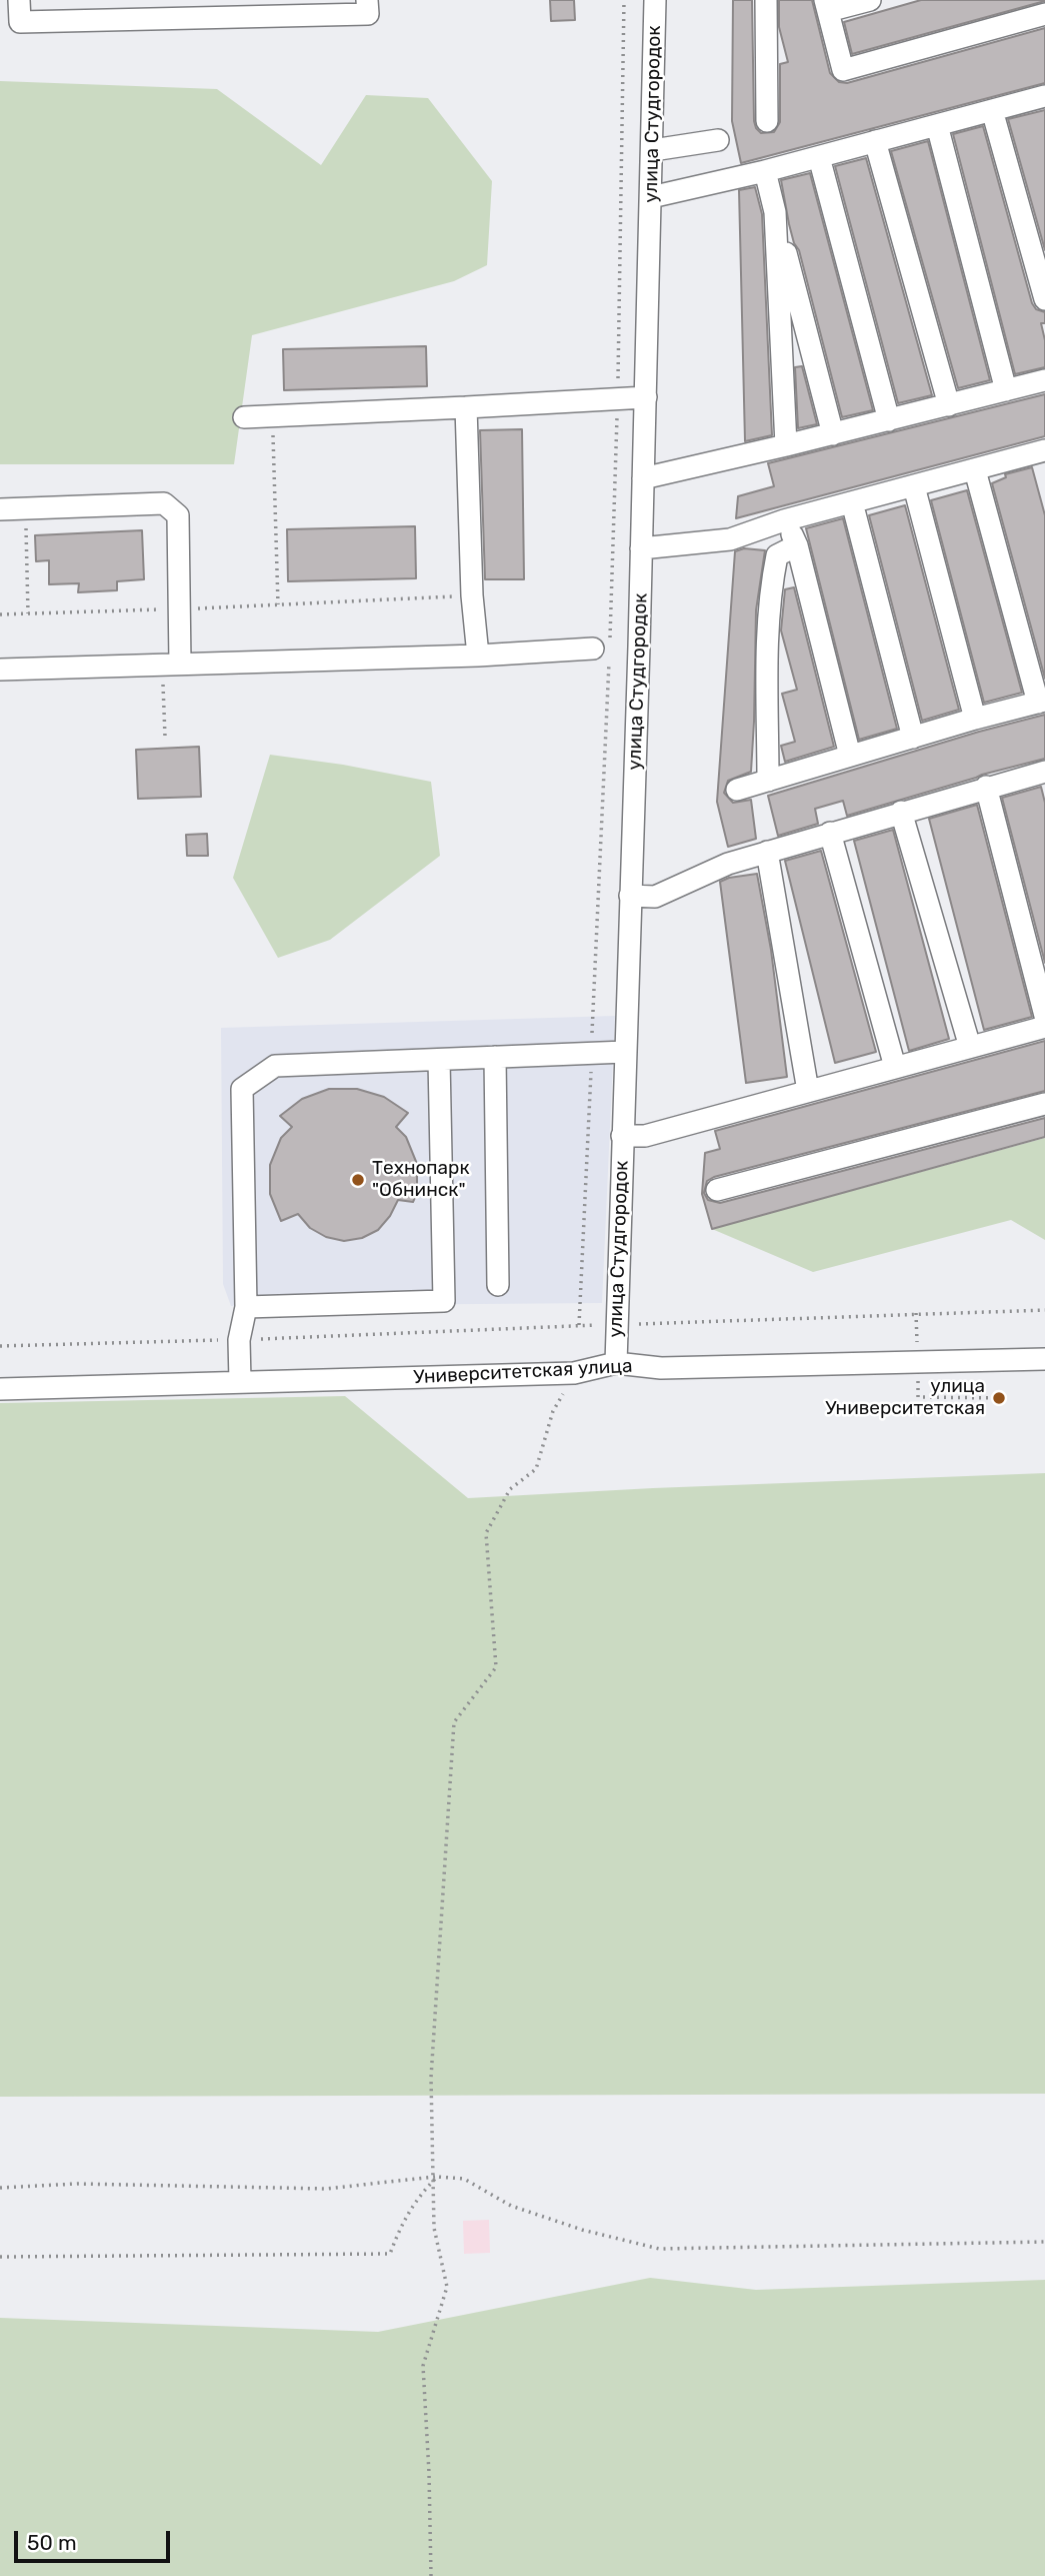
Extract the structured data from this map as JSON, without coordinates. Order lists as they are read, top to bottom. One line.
{"streets":{"street":["улица Студгородок","Университетская улица"]},"crossings":[["улица Студгородок","Университетская улица"]],"places":["Технопарк \"Обнинск\"","улица Университетская"],"scale_bar":"50 m"}
